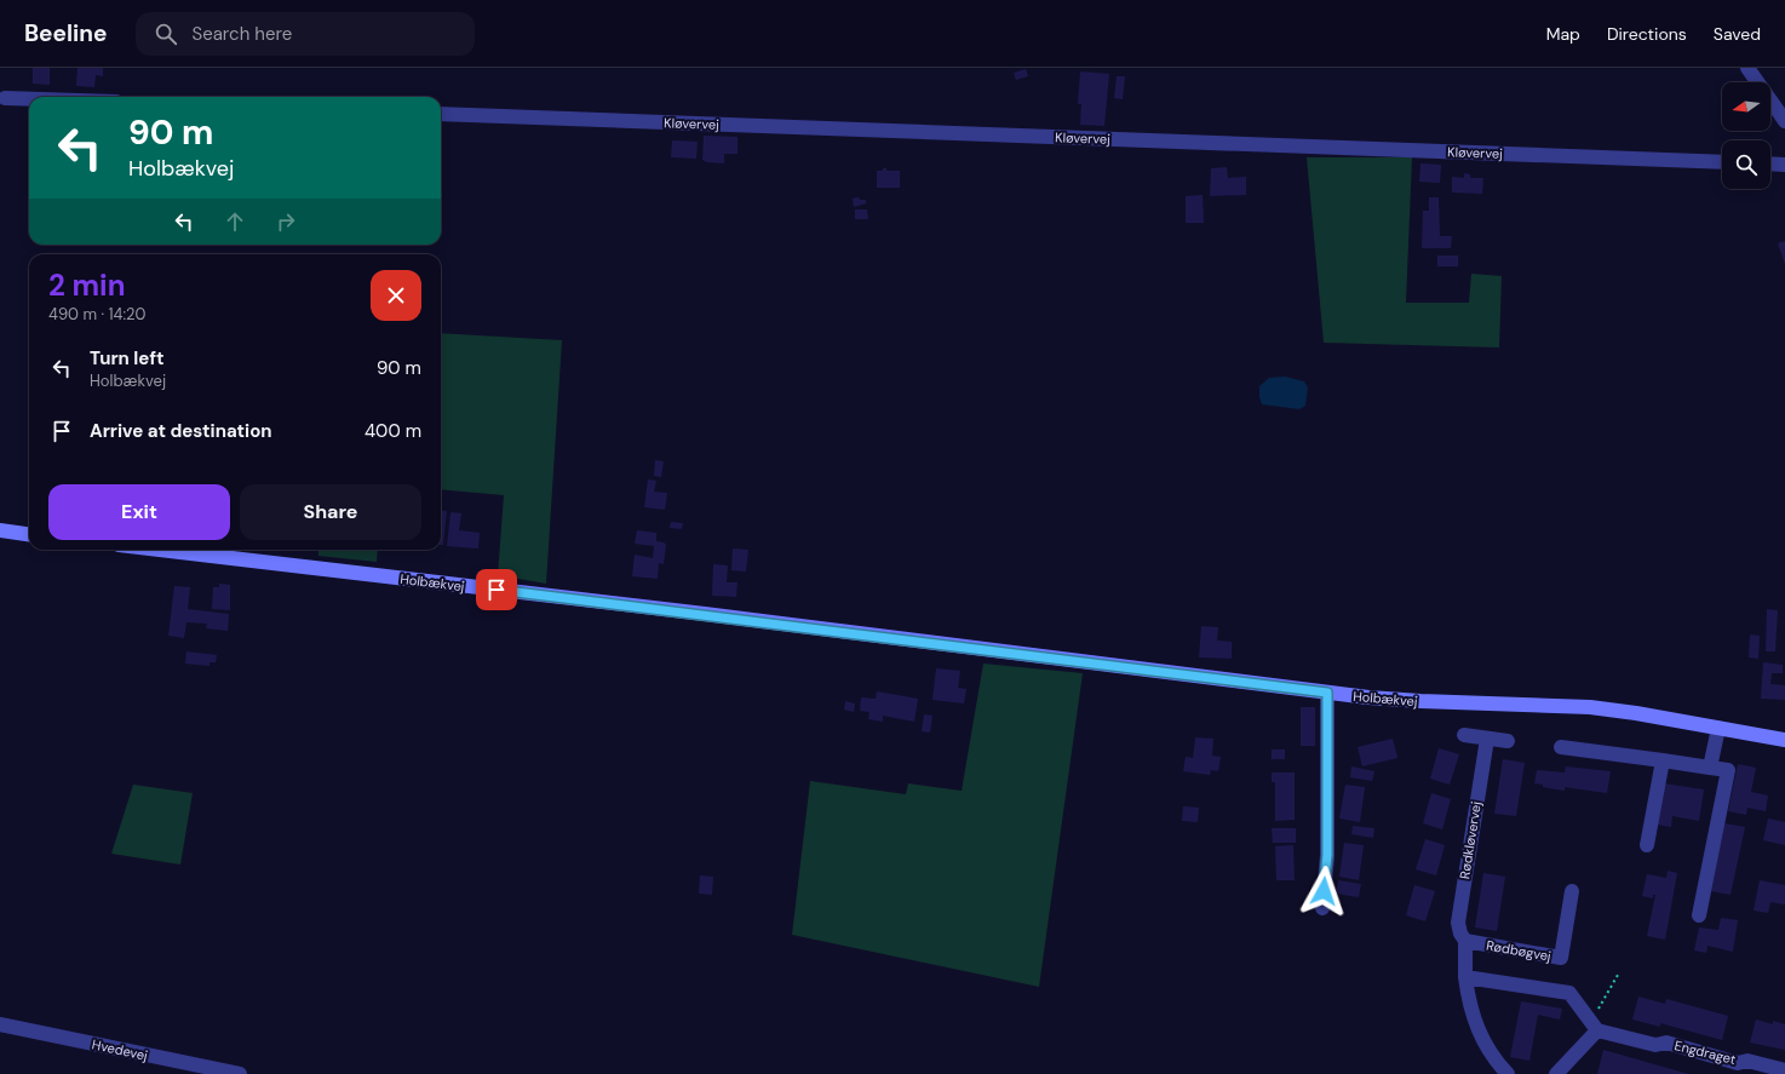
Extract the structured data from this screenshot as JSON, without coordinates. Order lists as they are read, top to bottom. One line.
{"streets":{"street":["Kløvervej","Holbækvej","Rødkløvervej","Rødbøgvej","Hvedevej","Engdraget"]},"crossings":[["Rødkløvervej","Rødbøgvej"]],"north":"left","page":{"header":"Beeline","search":"Search here","nav":["Map","Directions","Saved"],"turn":["90 m","Holbækvej"],"heading":["2 min","490 m · 14:20"],"list":[{"name":"Turn left","note":"Holbækvej","value":"90 m"},{"name":"Arrive at destination","value":"400 m"}],"buttons":["Exit","Share"]}}
